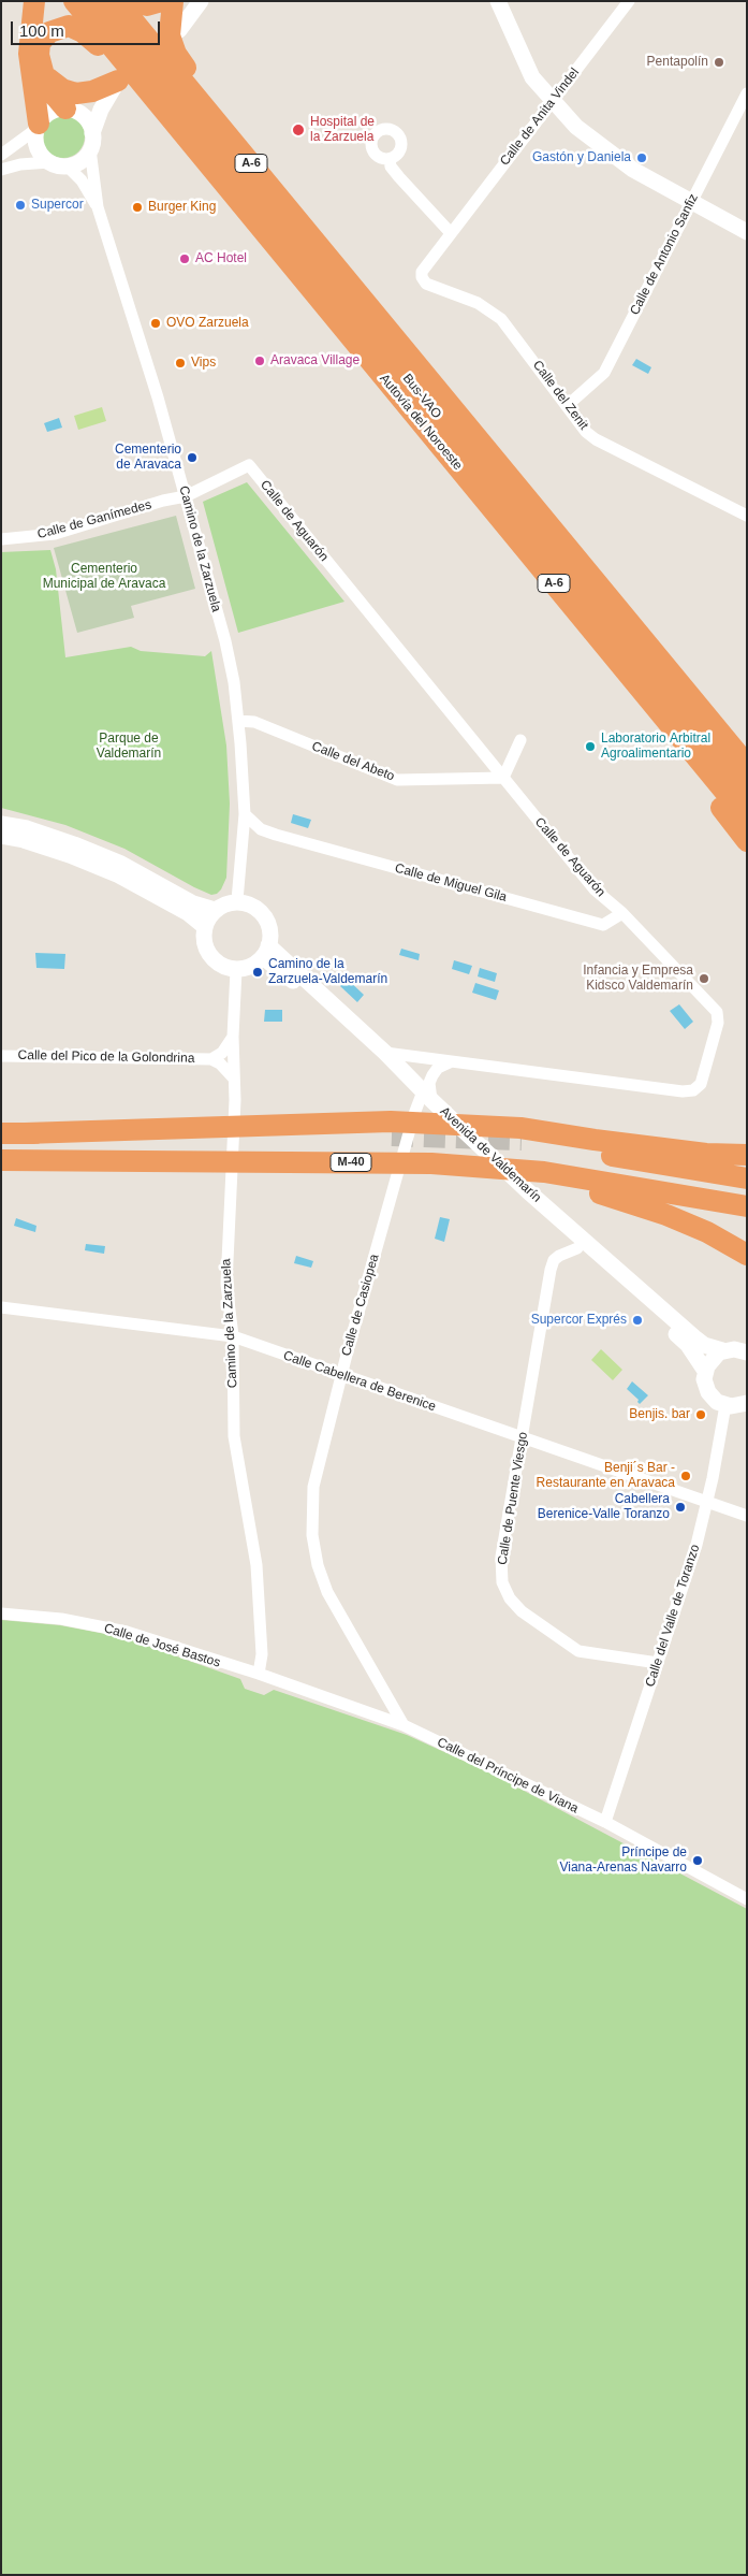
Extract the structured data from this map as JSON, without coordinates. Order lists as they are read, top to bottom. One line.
{"streets":{"highway":["A-6","Bus-VAO","Autovía del Noroeste","M-40"],"street":["Calle de Anita Vindel","Calle de Antonio Sanfiz","Calle del Zenit","Calle de Ganímedes","Calle de Aguarón","Camino de la Zarzuela","Calle del Abeto","Calle de Miguel Gila","Calle del Pico de la Golondrina","Avenida de Valdemarín","Calle de Casiopea","Calle Cabellera de Berenice","Calle de Puente Viesgo","Calle del Valle de Toranzo","Calle de José Bastos","Calle del Príncipe de Viana"]},"crossings":[["Calle de Anita Vindel","Calle del Zenit"],["Calle de Antonio Sanfiz","Calle del Zenit"],["Calle de Ganímedes","Calle de Aguarón"],["Calle de Ganímedes","Camino de la Zarzuela"],["Calle de Aguarón","Camino de la Zarzuela"],["Calle de Aguarón","Calle del Abeto"],["Calle de Aguarón","Calle de Miguel Gila"],["Calle de Aguarón","Avenida de Valdemarín"],["Camino de la Zarzuela","Calle del Abeto"],["Camino de la Zarzuela","Calle de Miguel Gila"],["Camino de la Zarzuela","Calle del Pico de la Golondrina"],["Camino de la Zarzuela","Avenida de Valdemarín"],["Camino de la Zarzuela","Calle Cabellera de Berenice"],["Camino de la Zarzuela","Calle de José Bastos"],["Camino de la Zarzuela","Calle del Príncipe de Viana"],["Avenida de Valdemarín","Calle de Casiopea"],["Avenida de Valdemarín","Calle de Puente Viesgo"],["Avenida de Valdemarín","Calle del Valle de Toranzo"],["Calle de Casiopea","Calle Cabellera de Berenice"],["Calle de Casiopea","Calle del Príncipe de Viana"],["Calle Cabellera de Berenice","Calle de Puente Viesgo"],["Calle Cabellera de Berenice","Calle del Valle de Toranzo"],["Calle de Puente Viesgo","Calle del Valle de Toranzo"],["Calle del Valle de Toranzo","Calle del Príncipe de Viana"],["Calle de José Bastos","Calle del Príncipe de Viana"]],"parks":["Cementerio Municipal de Aravaca","Parque de Valdemarín"],"places":["Pentapolín","Hospital de la Zarzuela","Gastón y Daniela","Supercor","Burger King","AC Hotel","OVO Zarzuela","Aravaca Village","Vips","Cementerio de Aravaca","Laboratorio Arbitral Agroalimentario","Camino de la Zarzuela-Valdemarín","Infancia y Empresa Kidsco Valdemarín","Supercor Exprés","Benjis. bar","Benji´s Bar - Restaurante en Aravaca","Cabellera Berenice-Valle Toranzo","Príncipe de Viana-Arenas Navarro"],"scale_bar":"100 m"}
